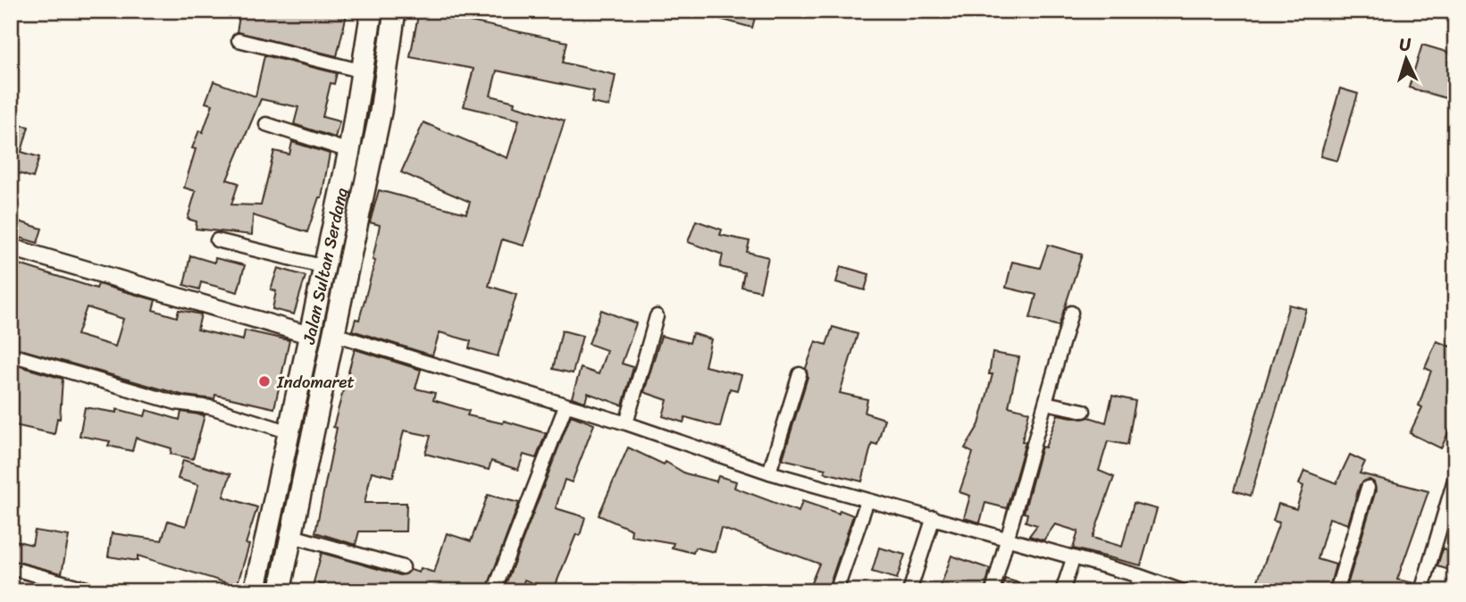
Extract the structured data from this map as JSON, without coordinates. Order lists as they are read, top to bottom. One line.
{"streets":{"highway":["Jalan Sultan Serdang"]},"places":["Indomaret"],"north":"top"}
